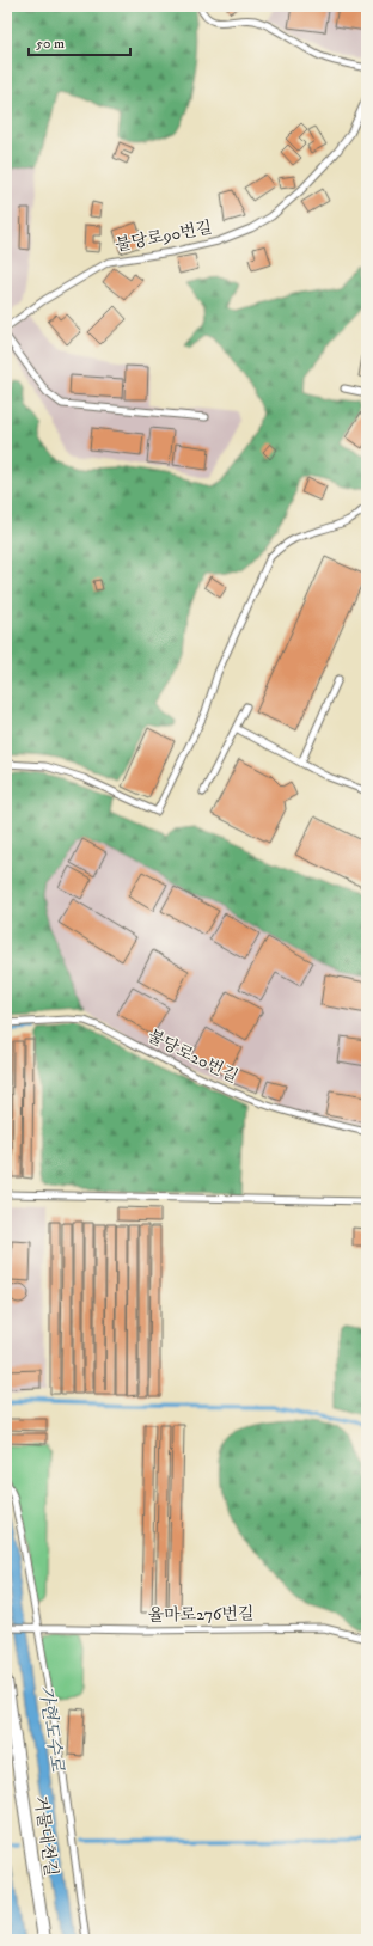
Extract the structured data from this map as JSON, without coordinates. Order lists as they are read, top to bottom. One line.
{"streets":{"street":["거물대천길"],"lane":["불당로90번길","불당로20번길","율마로276번길"]},"water":["가현도수로"],"scale_bar":"50 m"}
